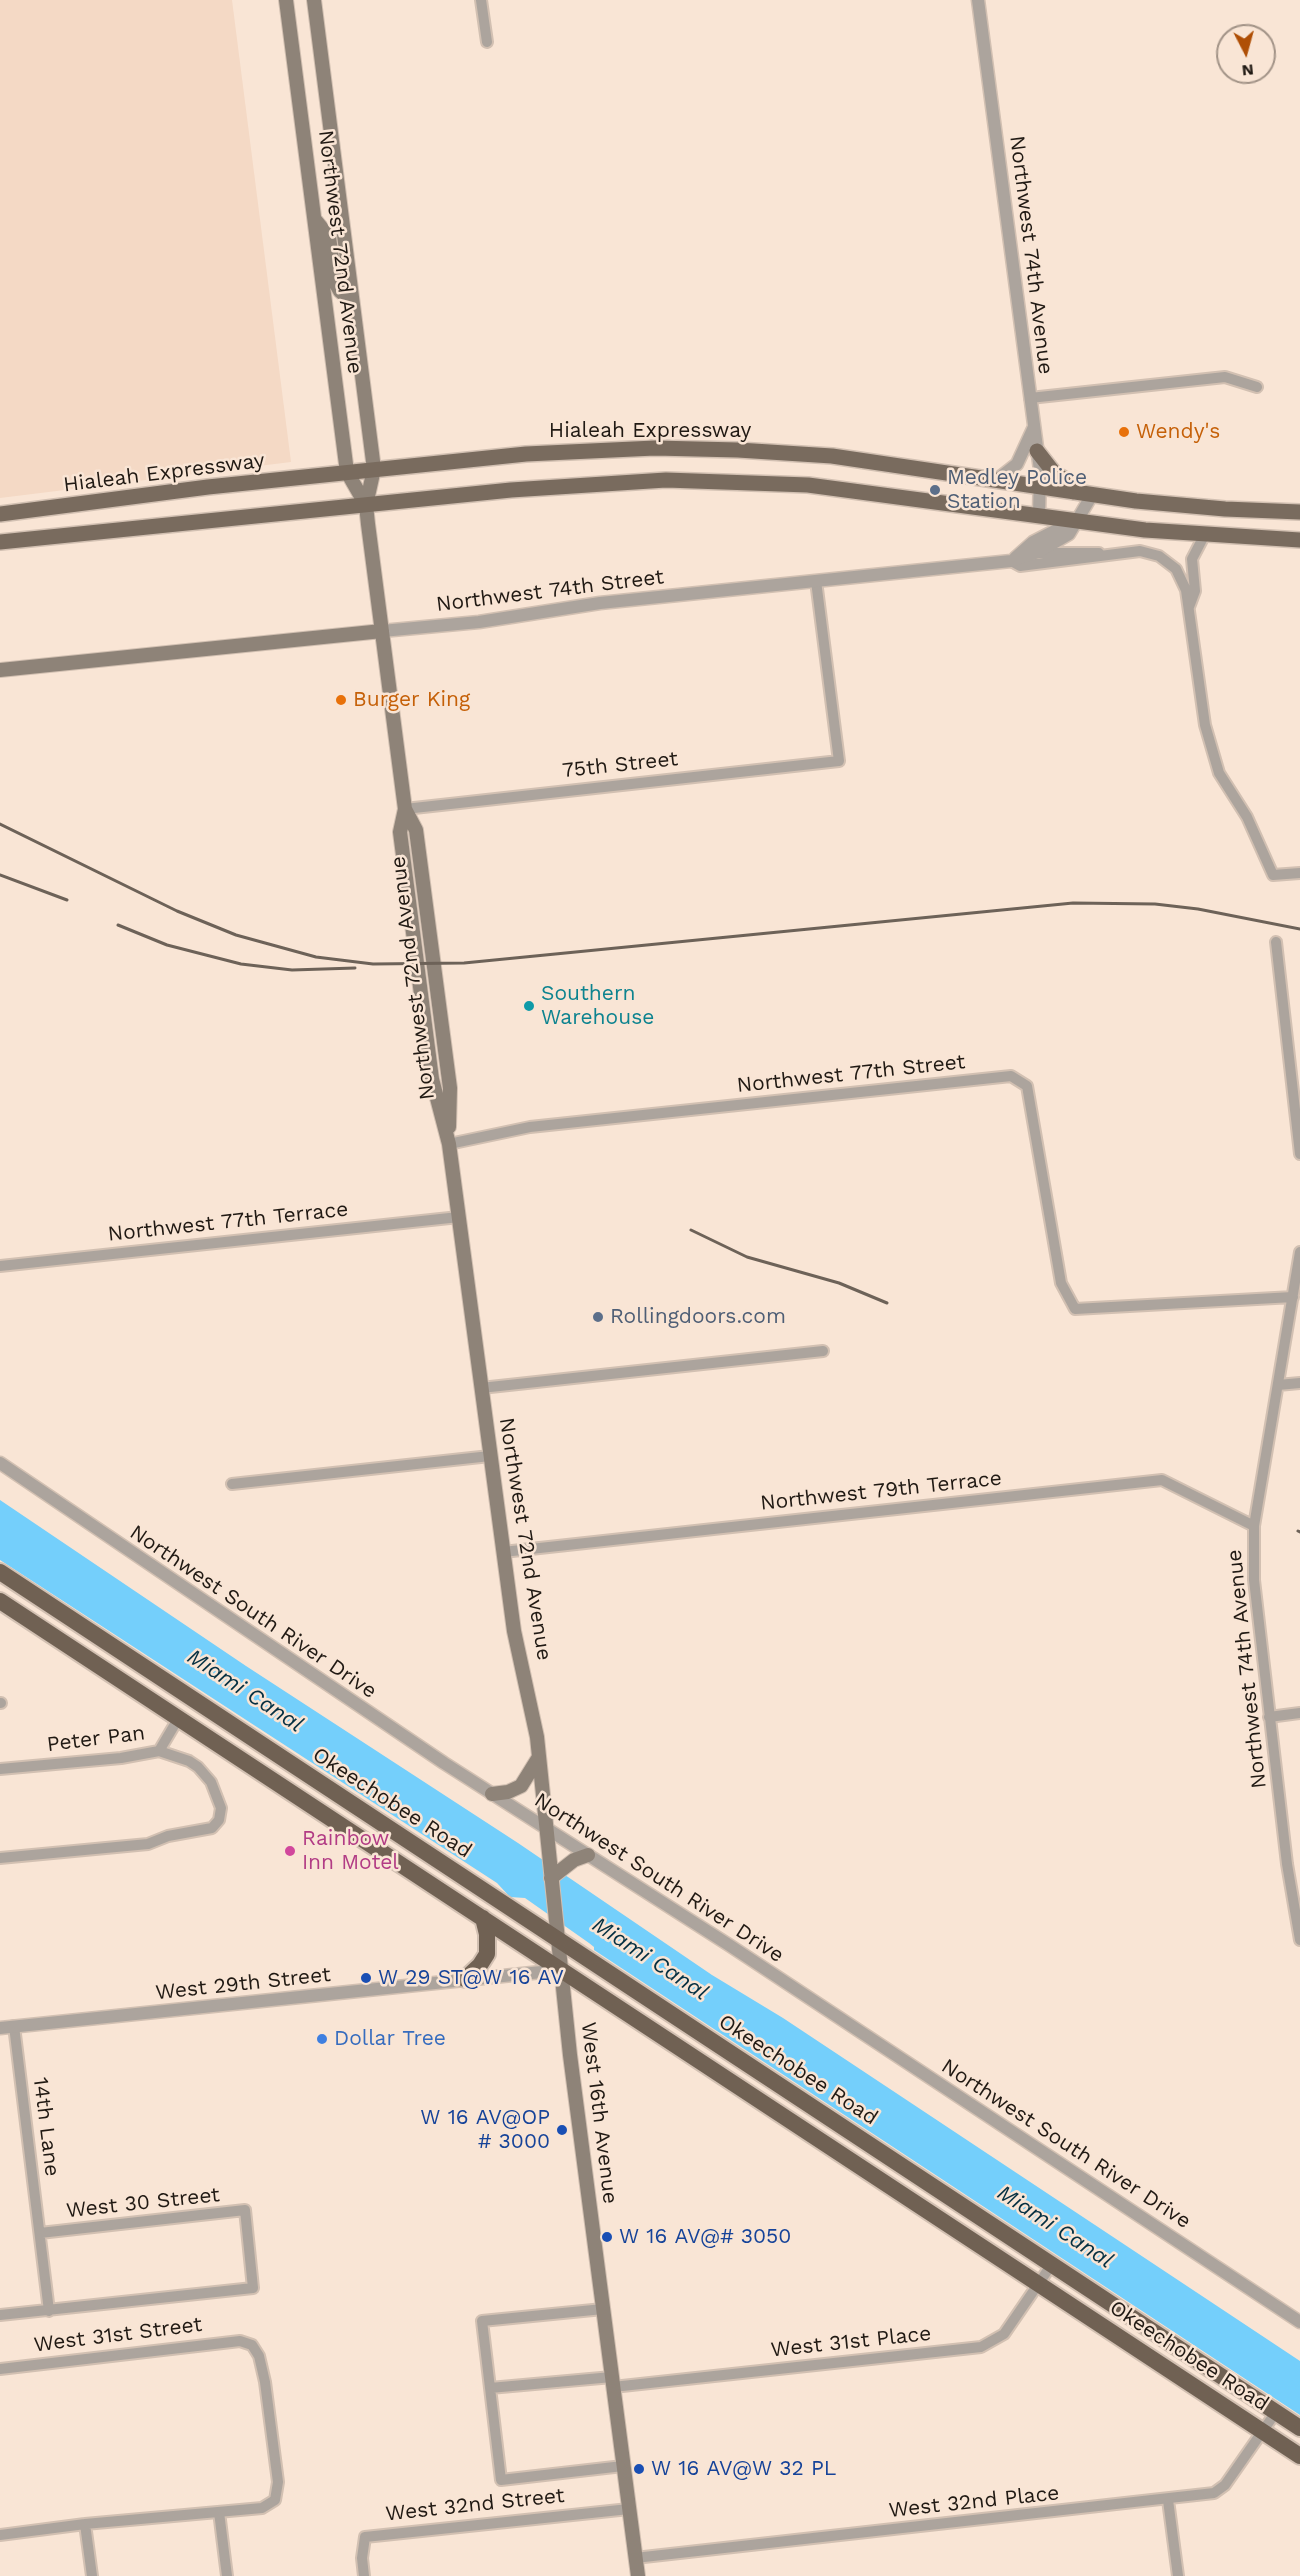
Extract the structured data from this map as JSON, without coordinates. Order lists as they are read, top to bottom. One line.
{"streets":{"highway":["Okeechobee Road"],"main road":["Northwest 72nd Avenue","Hialeah Expressway","Northwest 74th Street","West 16th Avenue"],"street":["Northwest 74th Avenue","75th Street","Northwest 77th Street","Northwest 77th Terrace","Northwest 79th Terrace","Northwest South River Drive","Peter Pan","West 29th Street","14th Lane","West 30 Street","West 31st Street","West 31st Place","West 32nd Place","West 32nd Street"]},"crossings":[["Northwest 72nd Avenue","Hialeah Expressway"],["Northwest 72nd Avenue","Northwest 74th Street"],["Northwest 72nd Avenue","75th Street"],["Northwest 72nd Avenue","Northwest 77th Street"],["Northwest 72nd Avenue","Northwest 77th Terrace"],["Northwest 72nd Avenue","Northwest 79th Terrace"],["Northwest 72nd Avenue","Northwest South River Drive"],["Northwest 72nd Avenue","Okeechobee Road"],["Northwest 72nd Avenue","West 16th Avenue"],["Northwest 74th Avenue","Hialeah Expressway"],["Northwest 74th Avenue","Northwest 77th Street"],["Northwest 74th Avenue","Northwest 79th Terrace"],["Northwest 74th Street","75th Street"],["Peter Pan","Okeechobee Road"],["Okeechobee Road","West 29th Street"],["Okeechobee Road","West 16th Avenue"],["Okeechobee Road","West 31st Place"],["Okeechobee Road","West 32nd Place"],["West 29th Street","West 16th Avenue"],["West 29th Street","14th Lane"],["West 16th Avenue","West 31st Place"],["West 16th Avenue","West 32nd Place"],["West 16th Avenue","West 32nd Street"],["14th Lane","West 30 Street"]],"water":["Miami Canal"],"places":["Wendy's","Medley Police Station","Burger King","Southern Warehouse","Rollingdoors.com","Rainbow Inn Motel","W 29 ST@W 16 AV","Dollar Tree","W 16 AV@OP # 3000","W 16 AV@# 3050","W 16 AV@W 32 PL"],"north":"bottom"}
